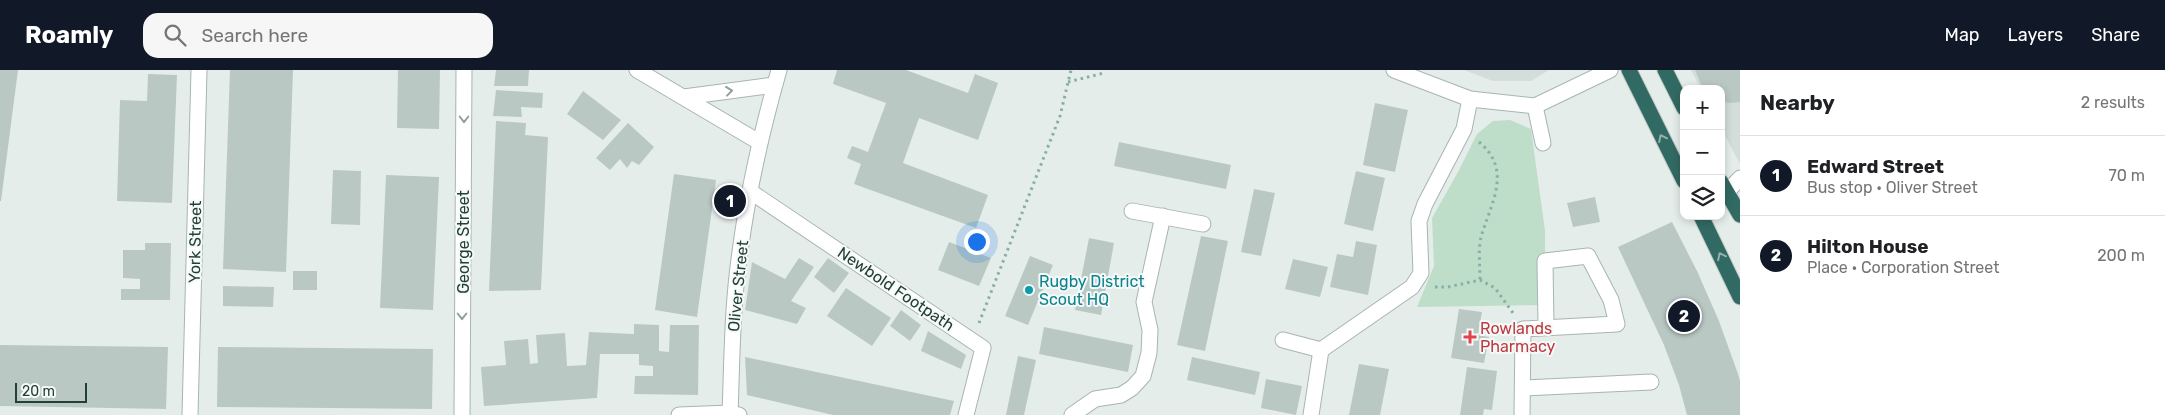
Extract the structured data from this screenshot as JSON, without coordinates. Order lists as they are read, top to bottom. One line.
{"streets":{"street":["York Street","George Street","Oliver Street","Newbold Footpath"]},"crossings":[["Oliver Street","Newbold Footpath"]],"one_way":["George Street"],"places":{"other":["Rugby District Scout HQ"],"health":["Rowlands Pharmacy"]},"scale_bar":"20 m","page":{"header":"Roamly","search":"Search here","nav":["Map","Layers","Share"],"heading":["Nearby","2 results"],"map_buttons":["+","−"],"list":[{"mark":"1","name":"Edward Street","note":"Bus stop · Oliver Street","value":"70 m"},{"mark":"2","name":"Hilton House","note":"Place · Corporation Street","value":"200 m"}],"pins":["1","2"],"scale":"20 m"}}
